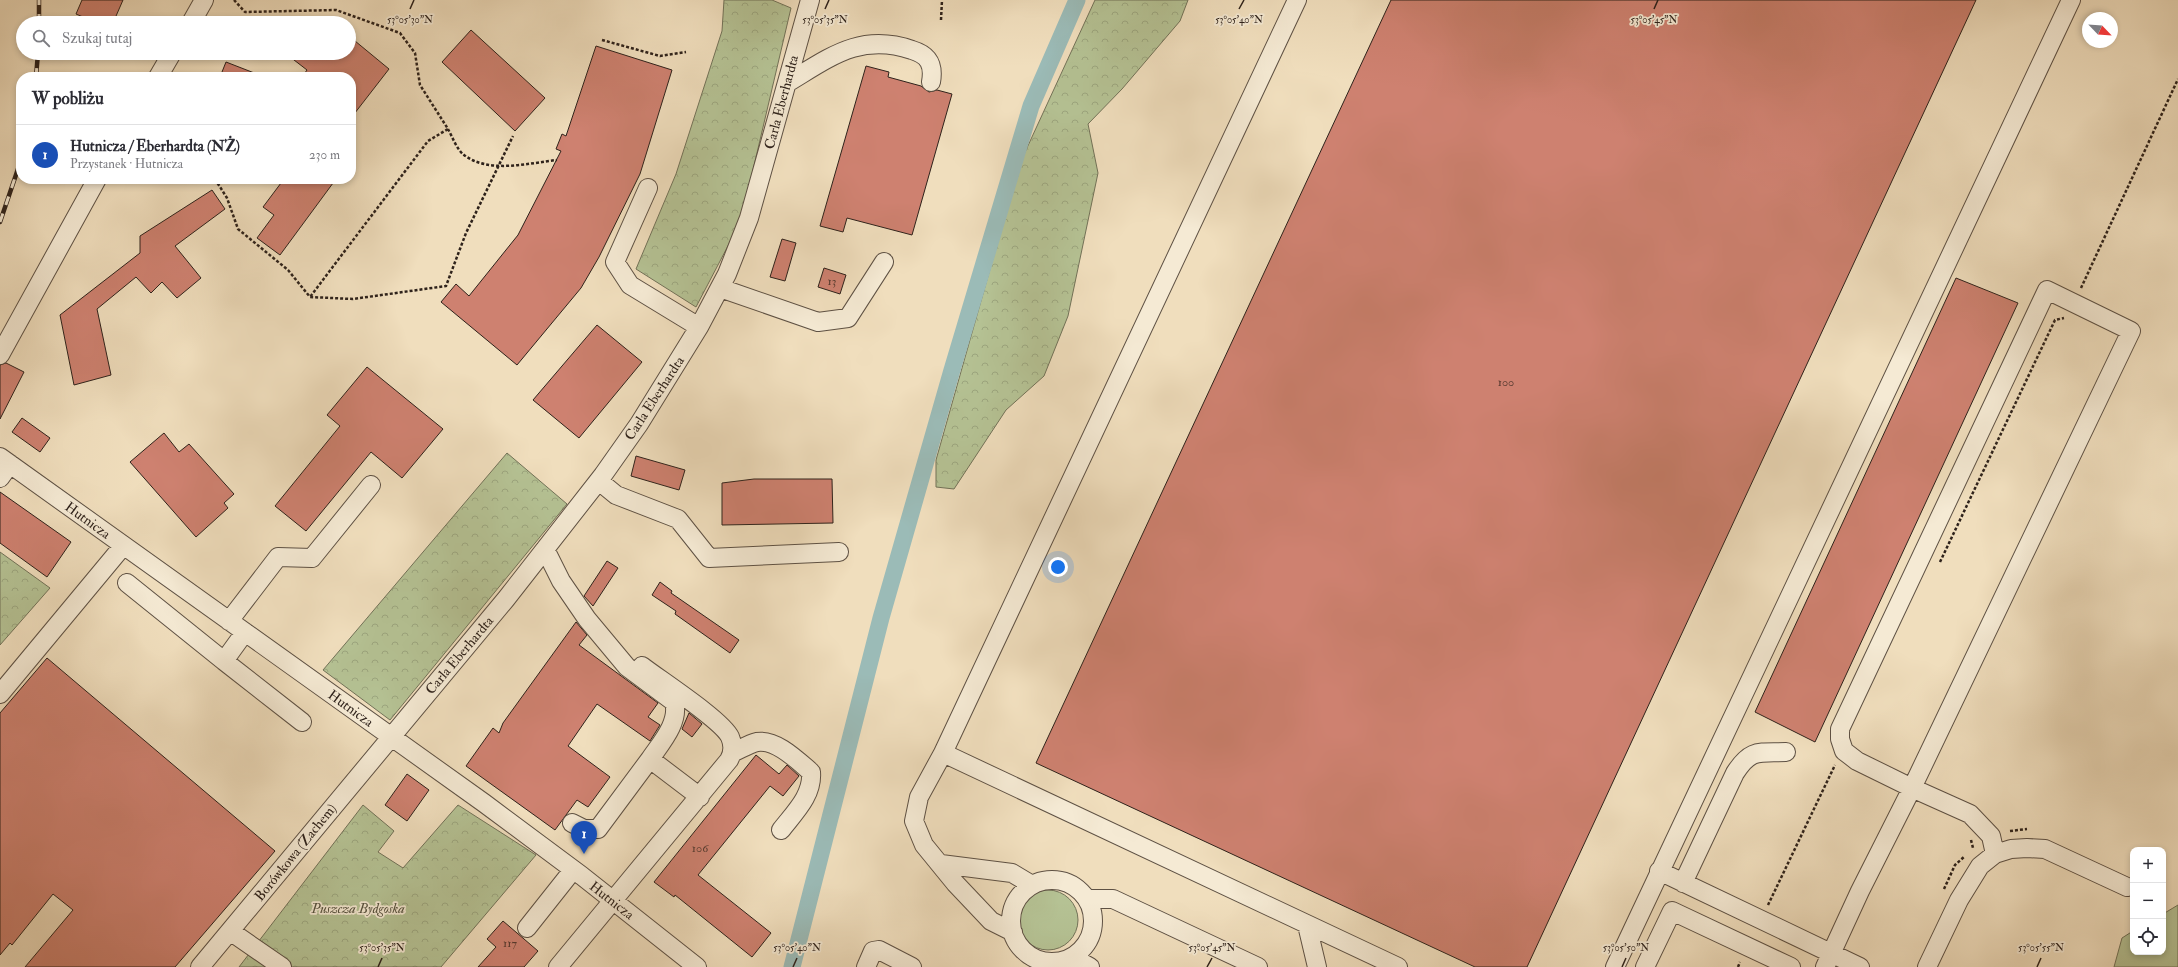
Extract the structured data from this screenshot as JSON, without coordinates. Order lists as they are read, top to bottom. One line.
{"streets":{"street":["Carla Eberhardta","Hutnicza","Borówkowa (Zachem)"]},"crossings":[["Carla Eberhardta","Hutnicza"],["Carla Eberhardta","Borówkowa (Zachem)"],["Hutnicza","Borówkowa (Zachem)"]],"parks":["Puszcza Bydgoska"],"house_numbers":["13","100","106","117"],"north":"bottom right","page":{"search":"Szukaj tutaj","heading":"W pobliżu","list":[{"mark":"1","name":"Hutnicza / Eberhardta (NŻ)","note":"Przystanek · Hutnicza","value":"230 m"}],"pins":"1","map_buttons":["+","−"]},"coordinates":["53°05'30\"N","53°05'35\"N","53°05'40\"N","53°05'45\"N","53°05'50\"N","53°05'55\"N"]}
